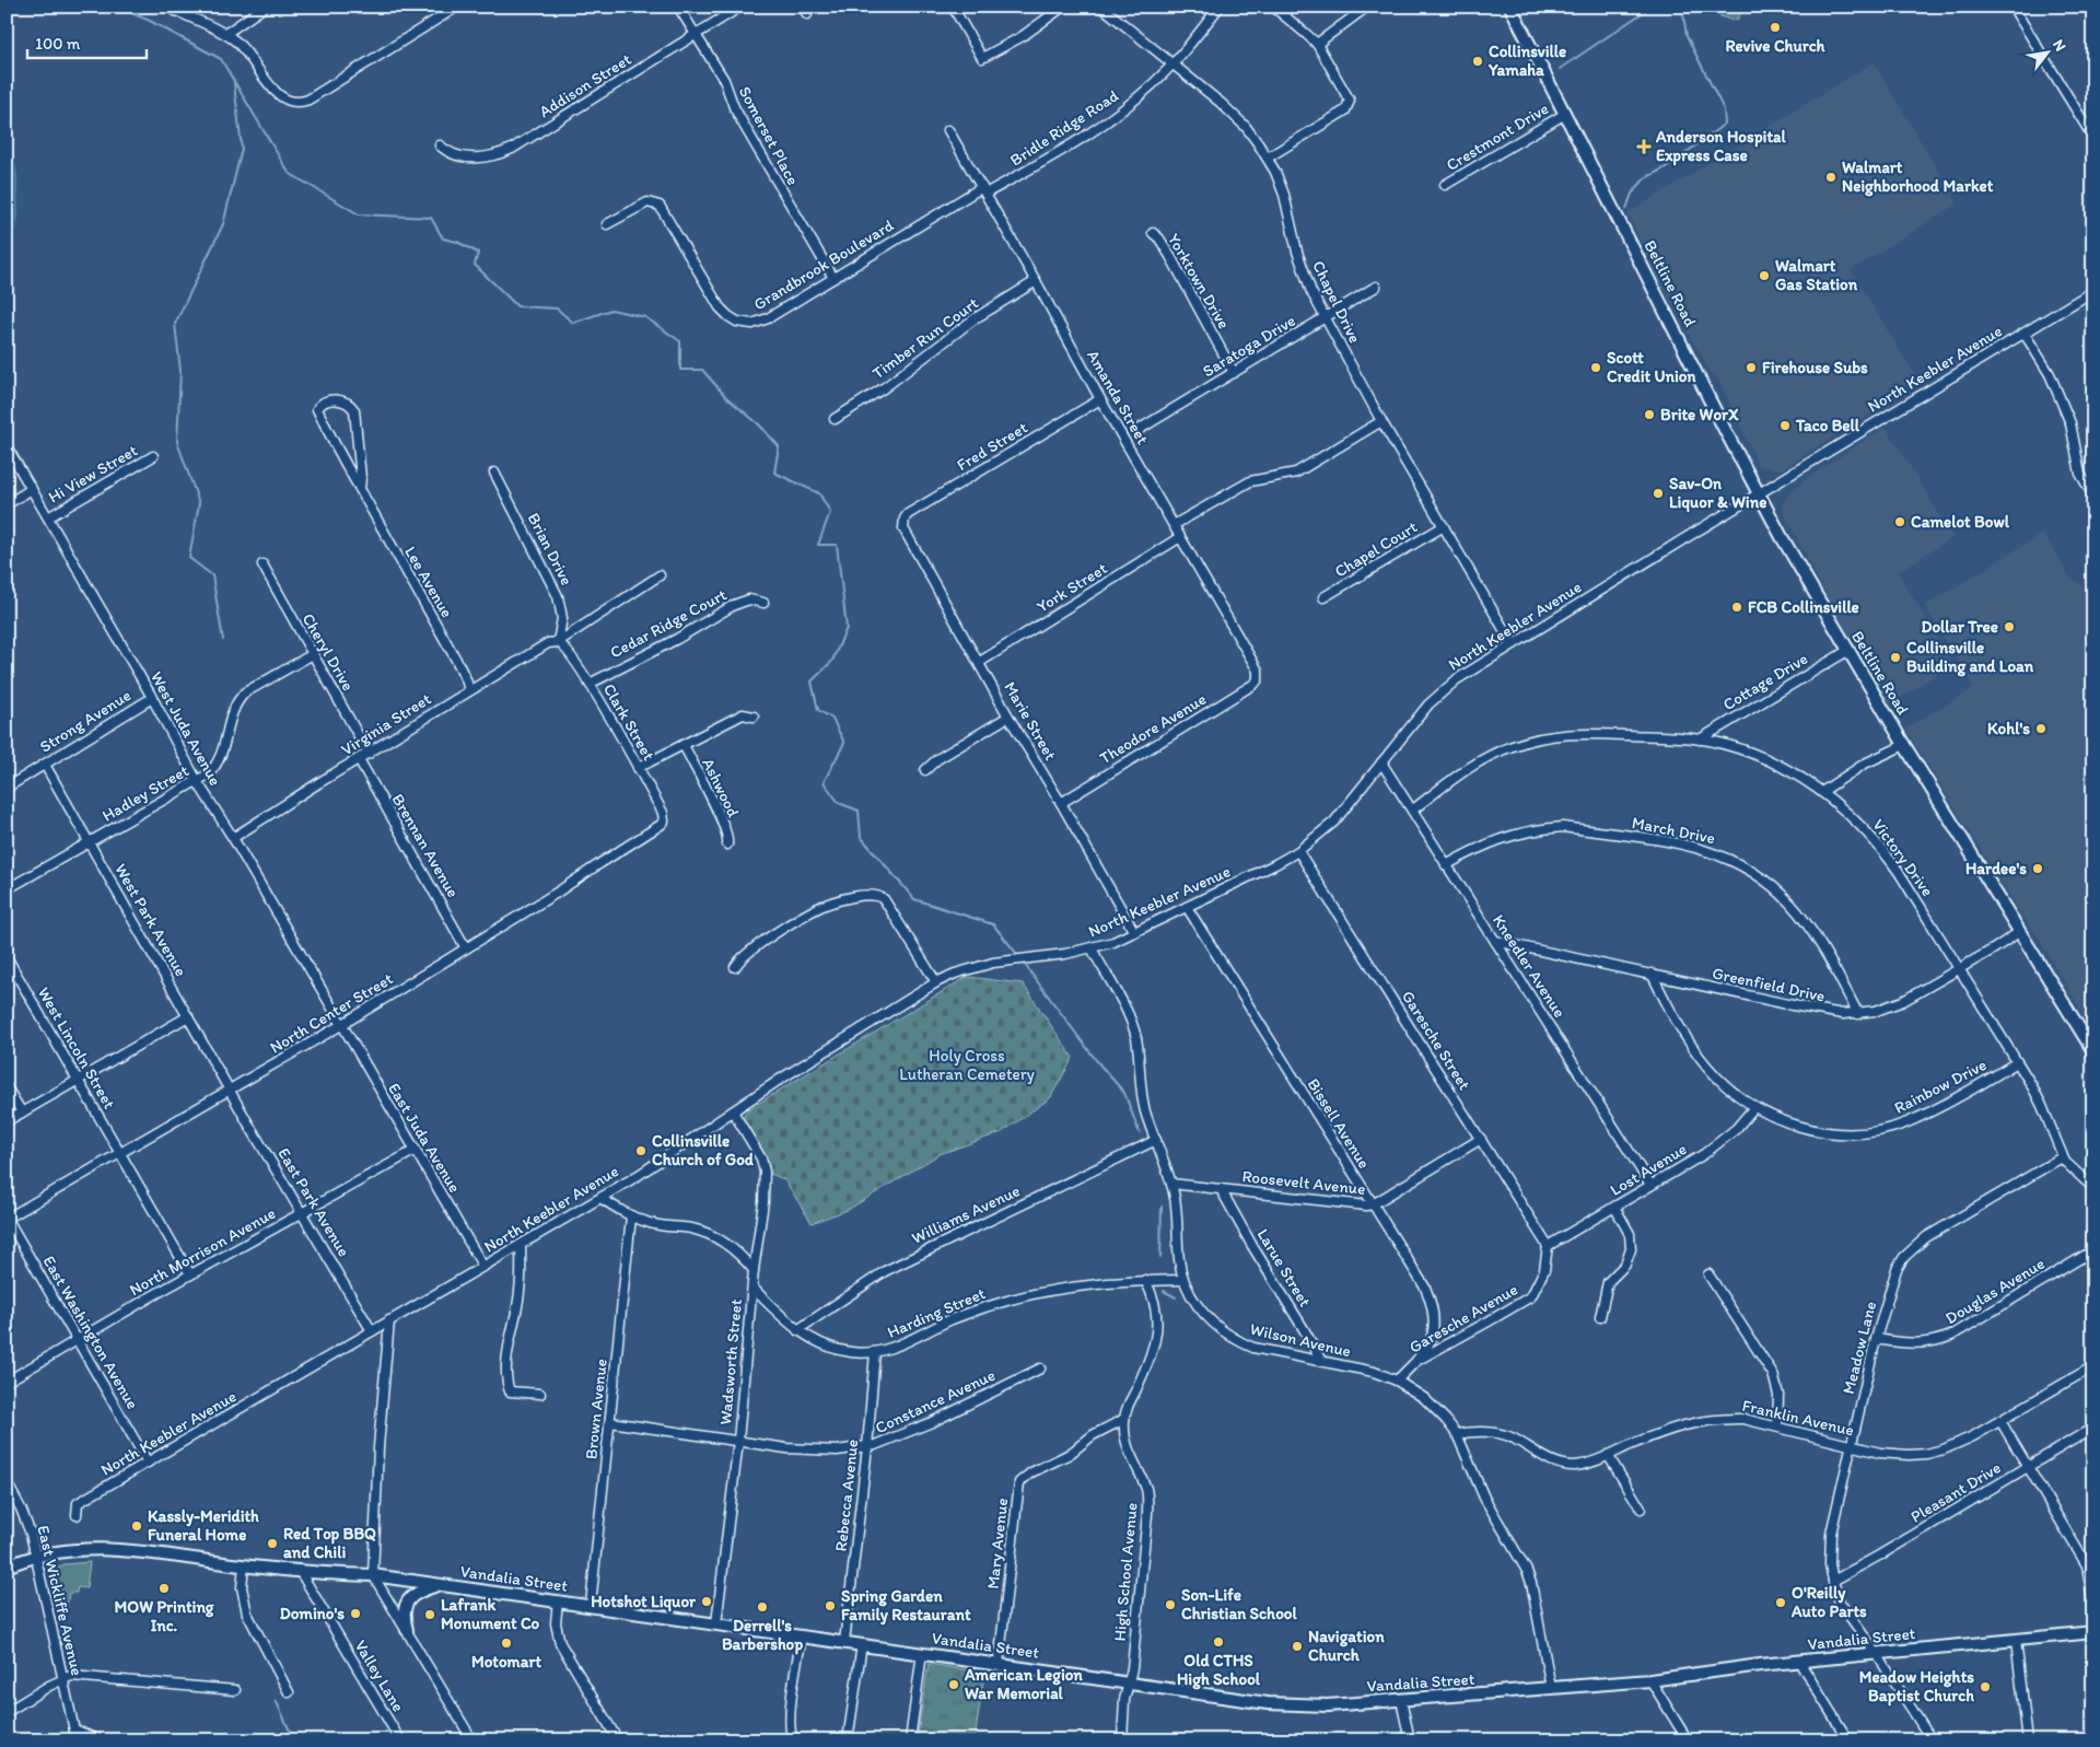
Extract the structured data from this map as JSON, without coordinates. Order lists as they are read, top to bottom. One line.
{"streets":{"main road":["Beltline Road","Vandalia Street"],"street":["Addison Street","Bridle Ridge Road","Somerset Place","Crestmont Drive","Grandbrook Boulevard","Yorktown Drive","Chapel Drive","Timber Run Court","Saratoga Drive","North Keebler Avenue","Amanda Street","Fred Street","Hi View Street","Brian Drive","Chapel Court","Lee Avenue","York Street","Cedar Ridge Court","Cheryl Drive","Cottage Drive","Strong Avenue","Marie Street","Clark Street","Virginia Street","West Juda Avenue","Theodore Avenue","Ashwood","Hadley Street","March Drive","Brennan Avenue","Victory Drive","West Park Avenue","Kneedler Avenue","Greenfield Drive","North Center Street","Garesche Street","West Lincoln Street","Rainbow Drive","Bissell Avenue","East Juda Avenue","Lost Avenue","Roosevelt Avenue","East Park Avenue","Williams Avenue","North Morrison Avenue","Larue Street","Douglas Avenue","Harding Street","Garesche Avenue","East Washington Avenue","Wilson Avenue","Meadow Lane","Wadsworth Street","Constance Avenue","Brown Avenue","Franklin Avenue","Pleasant Drive","Rebecca Avenue","Mary Avenue","High School Avenue","East Wickliffe Avenue","Valley Lane"]},"crossings":[["Addison Street","Somerset Place"],["Bridle Ridge Road","Grandbrook Boulevard"],["Bridle Ridge Road","Chapel Drive"],["Bridle Ridge Road","Amanda Street"],["Somerset Place","Grandbrook Boulevard"],["Crestmont Drive","Beltline Road"],["Grandbrook Boulevard","Amanda Street"],["Yorktown Drive","Saratoga Drive"],["Beltline Road","North Keebler Avenue"],["Beltline Road","Cottage Drive"],["Beltline Road","Greenfield Drive"],["Chapel Drive","Saratoga Drive"],["Chapel Drive","North Keebler Avenue"],["Chapel Drive","Chapel Court"],["Timber Run Court","Amanda Street"],["North Keebler Avenue","Marie Street"],["North Keebler Avenue","Kneedler Avenue"],["North Keebler Avenue","Garesche Street"],["North Keebler Avenue","Bissell Avenue"],["North Keebler Avenue","East Juda Avenue"],["North Keebler Avenue","East Park Avenue"],["North Keebler Avenue","East Washington Avenue"],["North Keebler Avenue","Wilson Avenue"],["North Keebler Avenue","Wadsworth Street"],["Amanda Street","Fred Street"],["Amanda Street","York Street"],["Amanda Street","Theodore Avenue"],["Fred Street","Marie Street"],["Hi View Street","West Juda Avenue"],["Brian Drive","Clark Street"],["Brian Drive","Virginia Street"],["Lee Avenue","Virginia Street"],["York Street","Marie Street"],["Cedar Ridge Court","Clark Street"],["Cheryl Drive","Virginia Street"],["Cheryl Drive","Hadley Street"],["Cottage Drive","Victory Drive"],["Strong Avenue","West Juda Avenue"],["Strong Avenue","West Park Avenue"],["Marie Street","Theodore Avenue"],["Clark Street","Virginia Street"],["Clark Street","North Center Street"],["Virginia Street","West Juda Avenue"],["Virginia Street","Brennan Avenue"],["West Juda Avenue","Hadley Street"],["West Juda Avenue","North Center Street"],["West Juda Avenue","East Juda Avenue"],["Hadley Street","West Park Avenue"],["March Drive","Kneedler Avenue"],["March Drive","Greenfield Drive"],["Brennan Avenue","North Center Street"],["Victory Drive","Kneedler Avenue"],["Victory Drive","Greenfield Drive"],["Victory Drive","Rainbow Drive"],["Victory Drive","Meadow Lane"],["West Park Avenue","North Center Street"],["West Park Avenue","East Park Avenue"],["Kneedler Avenue","Greenfield Drive"],["Kneedler Avenue","Lost Avenue"],["Greenfield Drive","Rainbow Drive"],["North Center Street","West Lincoln Street"],["North Center Street","East Juda Avenue"],["North Center Street","East Park Avenue"],["North Center Street","East Washington Avenue"],["Garesche Street","Lost Avenue"],["Garesche Street","Roosevelt Avenue"],["Garesche Street","Garesche Avenue"],["West Lincoln Street","North Morrison Avenue"],["Rainbow Drive","Lost Avenue"],["Bissell Avenue","Roosevelt Avenue"],["Bissell Avenue","Garesche Avenue"],["East Juda Avenue","North Morrison Avenue"],["Lost Avenue","Garesche Avenue"],["Roosevelt Avenue","Larue Street"],["Roosevelt Avenue","Wilson Avenue"],["East Park Avenue","North Morrison Avenue"],["Williams Avenue","Harding Street"],["Williams Avenue","Wilson Avenue"],["North Morrison Avenue","East Washington Avenue"],["Larue Street","Wilson Avenue"],["Douglas Avenue","Meadow Lane"],["Harding Street","Wilson Avenue"],["Harding Street","Wadsworth Street"],["Harding Street","Rebecca Avenue"],["Harding Street","High School Avenue"],["Garesche Avenue","Wilson Avenue"],["Wilson Avenue","Franklin Avenue"],["Wilson Avenue","Vandalia Street"],["Meadow Lane","Franklin Avenue"],["Meadow Lane","Pleasant Drive"],["Meadow Lane","Vandalia Street"],["Wadsworth Street","Constance Avenue"],["Wadsworth Street","Vandalia Street"],["Constance Avenue","Brown Avenue"],["Constance Avenue","Rebecca Avenue"],["Brown Avenue","Vandalia Street"],["Rebecca Avenue","Vandalia Street"],["Mary Avenue","High School Avenue"],["Mary Avenue","Vandalia Street"],["High School Avenue","Vandalia Street"],["Vandalia Street","East Wickliffe Avenue"],["Vandalia Street","Valley Lane"]],"parks":["Holy Cross Lutheran Cemetery"],"places":{"other":["Revive Church","Collinsville Yamaha","Walmart Neighborhood Market","Walmart Gas Station","Scott Credit Union","Firehouse Subs","Brite WorX","Taco Bell","Sav-On Liquor & Wine","Camelot Bowl","FCB Collinsville","Dollar Tree","Collinsville Building and Loan","Kohl's","Hardee's","Collinsville Church of God","Kassly-Meridith Funeral Home","Red Top BBQ and Chili","MOW Printing Inc.","Hotshot Liquor","O'Reilly Auto Parts","Son-Life Christian School","Spring Garden Family Restaurant","Derrell's Barbershop","Domino's","Lafrank Monument Co","Old CTHS High School","Motomart","Navigation Church","American Legion War Memorial","Meadow Heights Baptist Church"],"health":["Anderson Hospital Express Case"]},"scale_bar":"100 m","north":"top right"}
